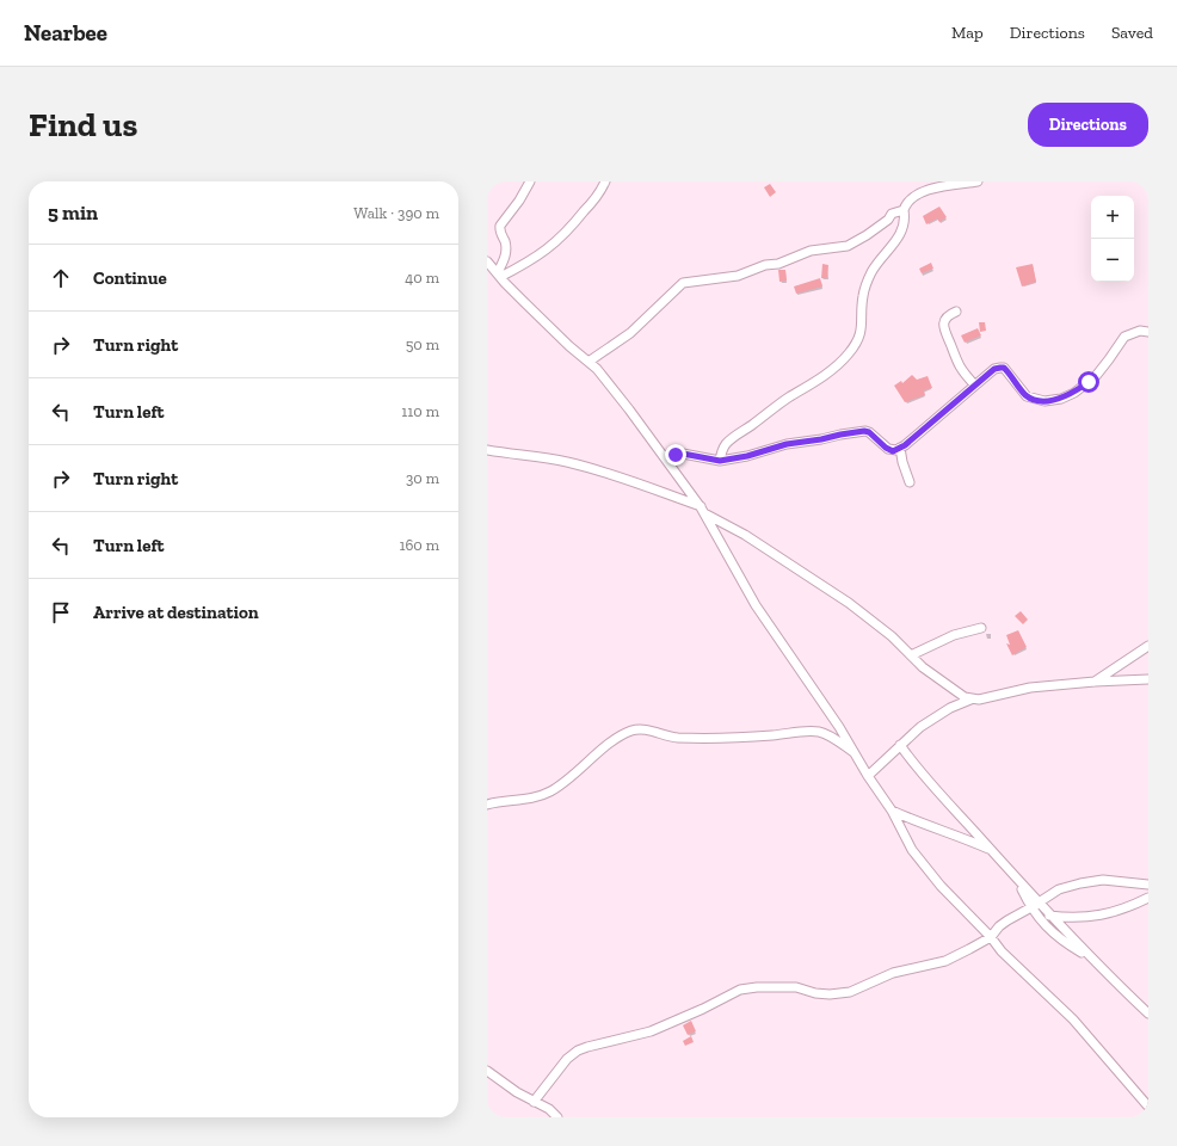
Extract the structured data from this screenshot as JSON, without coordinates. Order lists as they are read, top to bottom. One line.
{"page":{"header":"Nearbee","nav":["Map","Directions","Saved"],"buttons":"Directions","title":"Find us","heading":["5 min","Walk · 390 m"],"map_buttons":["+","−"],"list":[["Continue","40 m"],["Turn right","50 m"],["Turn left","110 m"],["Turn right","30 m"],["Turn left","160 m"],"Arrive at destination"]}}
